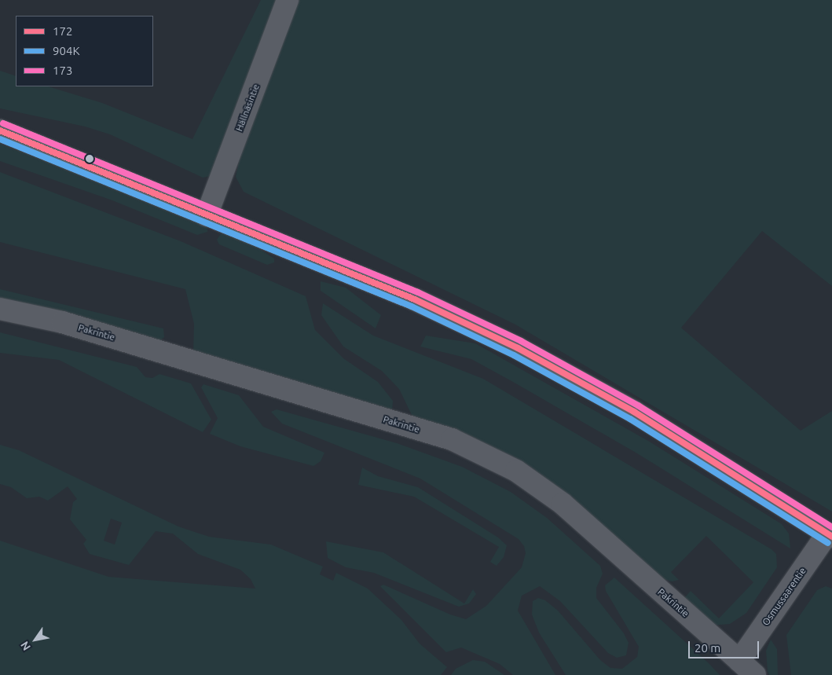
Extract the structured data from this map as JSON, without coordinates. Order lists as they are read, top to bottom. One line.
{"streets":{"street":["Hällnäsintie","Pakrintie","Osmussaarentie"]},"crossings":[["Pakrintie","Osmussaarentie"]],"lines":["transit line 173","transit line 172","transit line 904K"],"legend":["172","904K","173"],"scale_bar":"20 m","north":"bottom left"}
